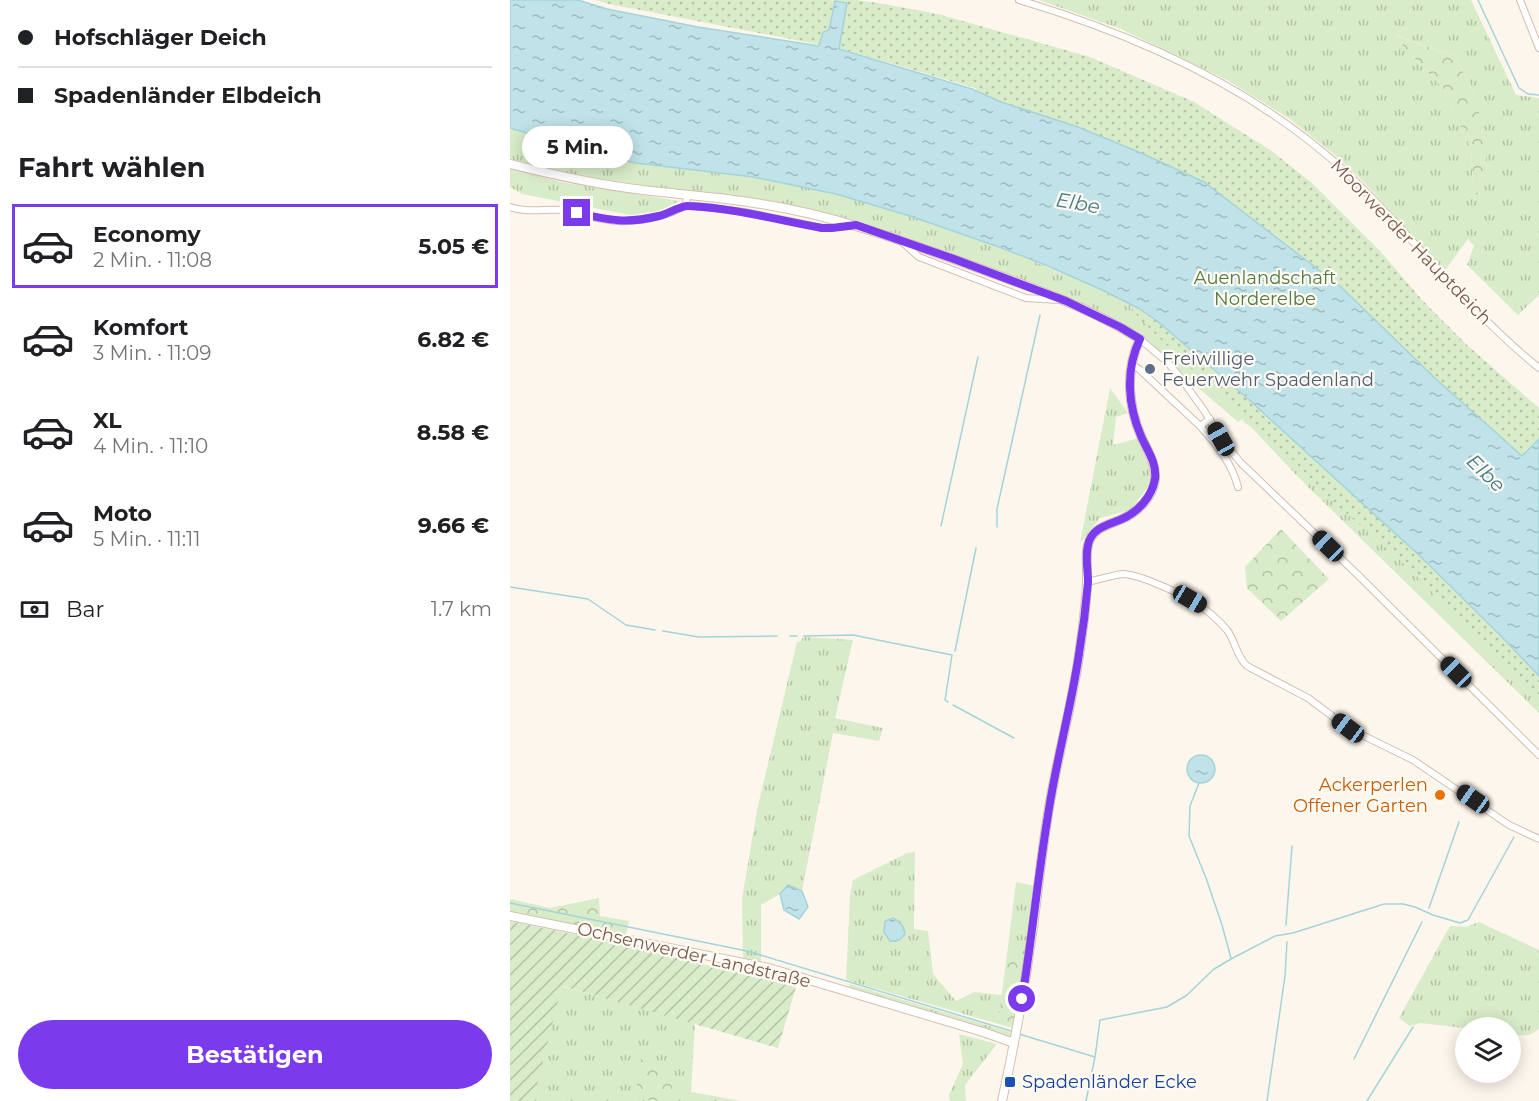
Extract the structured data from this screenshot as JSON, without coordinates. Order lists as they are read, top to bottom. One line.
{"streets":{"street":["Moorwerder Hauptdeich","Ochsenwerder Landstraße"]},"water":["Elbe"],"parks":["Auenlandschaft Norderelbe"],"places":{"other":["Freiwillige Feuerwehr Spadenland","Ackerperlen Offener Garten"],"transit":["Spadenländer Ecke"]},"page":{"banner":["Hofschläger Deich","Spadenländer Elbdeich"],"bubble":"5 Min.","heading":"Fahrt wählen","list":[{"name":"Economy","note":"2 Min. · 11:08","value":"5.05 €"},{"name":"Komfort","note":"3 Min. · 11:09","value":"6.82 €"},{"name":"XL","note":"4 Min. · 11:10","value":"8.58 €"},{"name":"Moto","note":"5 Min. · 11:11","value":"9.66 €"}],"pay":["Bar","1.7 km"],"buttons":"Bestätigen"}}
